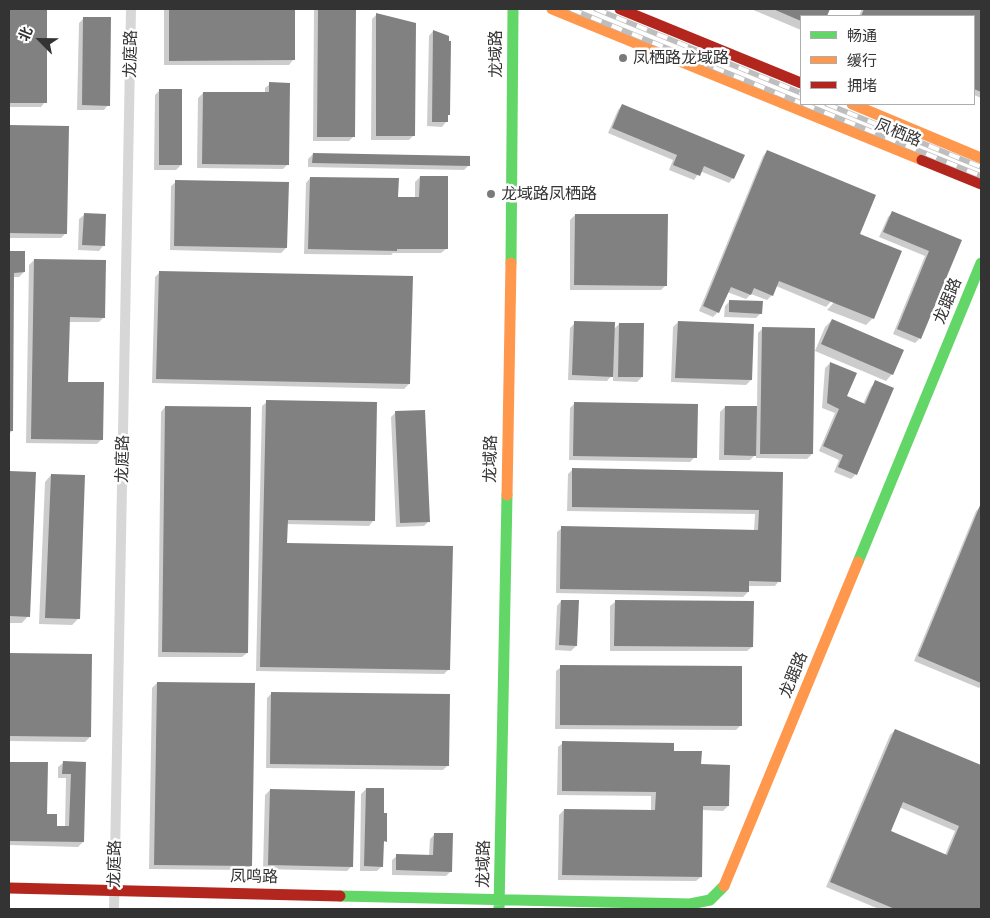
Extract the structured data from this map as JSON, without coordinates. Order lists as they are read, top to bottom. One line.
{"streets":{"street":["龙庭路","龙域路","凤栖路","龙踞路","凤鸣路"]},"crossings":[["龙庭路","凤鸣路"],["龙域路","龙踞路"],["龙域路","凤鸣路"],["龙踞路","凤鸣路"]],"places":["凤栖路龙域路","龙域路凤栖路"],"legend":["畅通","缓行","拥堵"],"north":"top left"}
